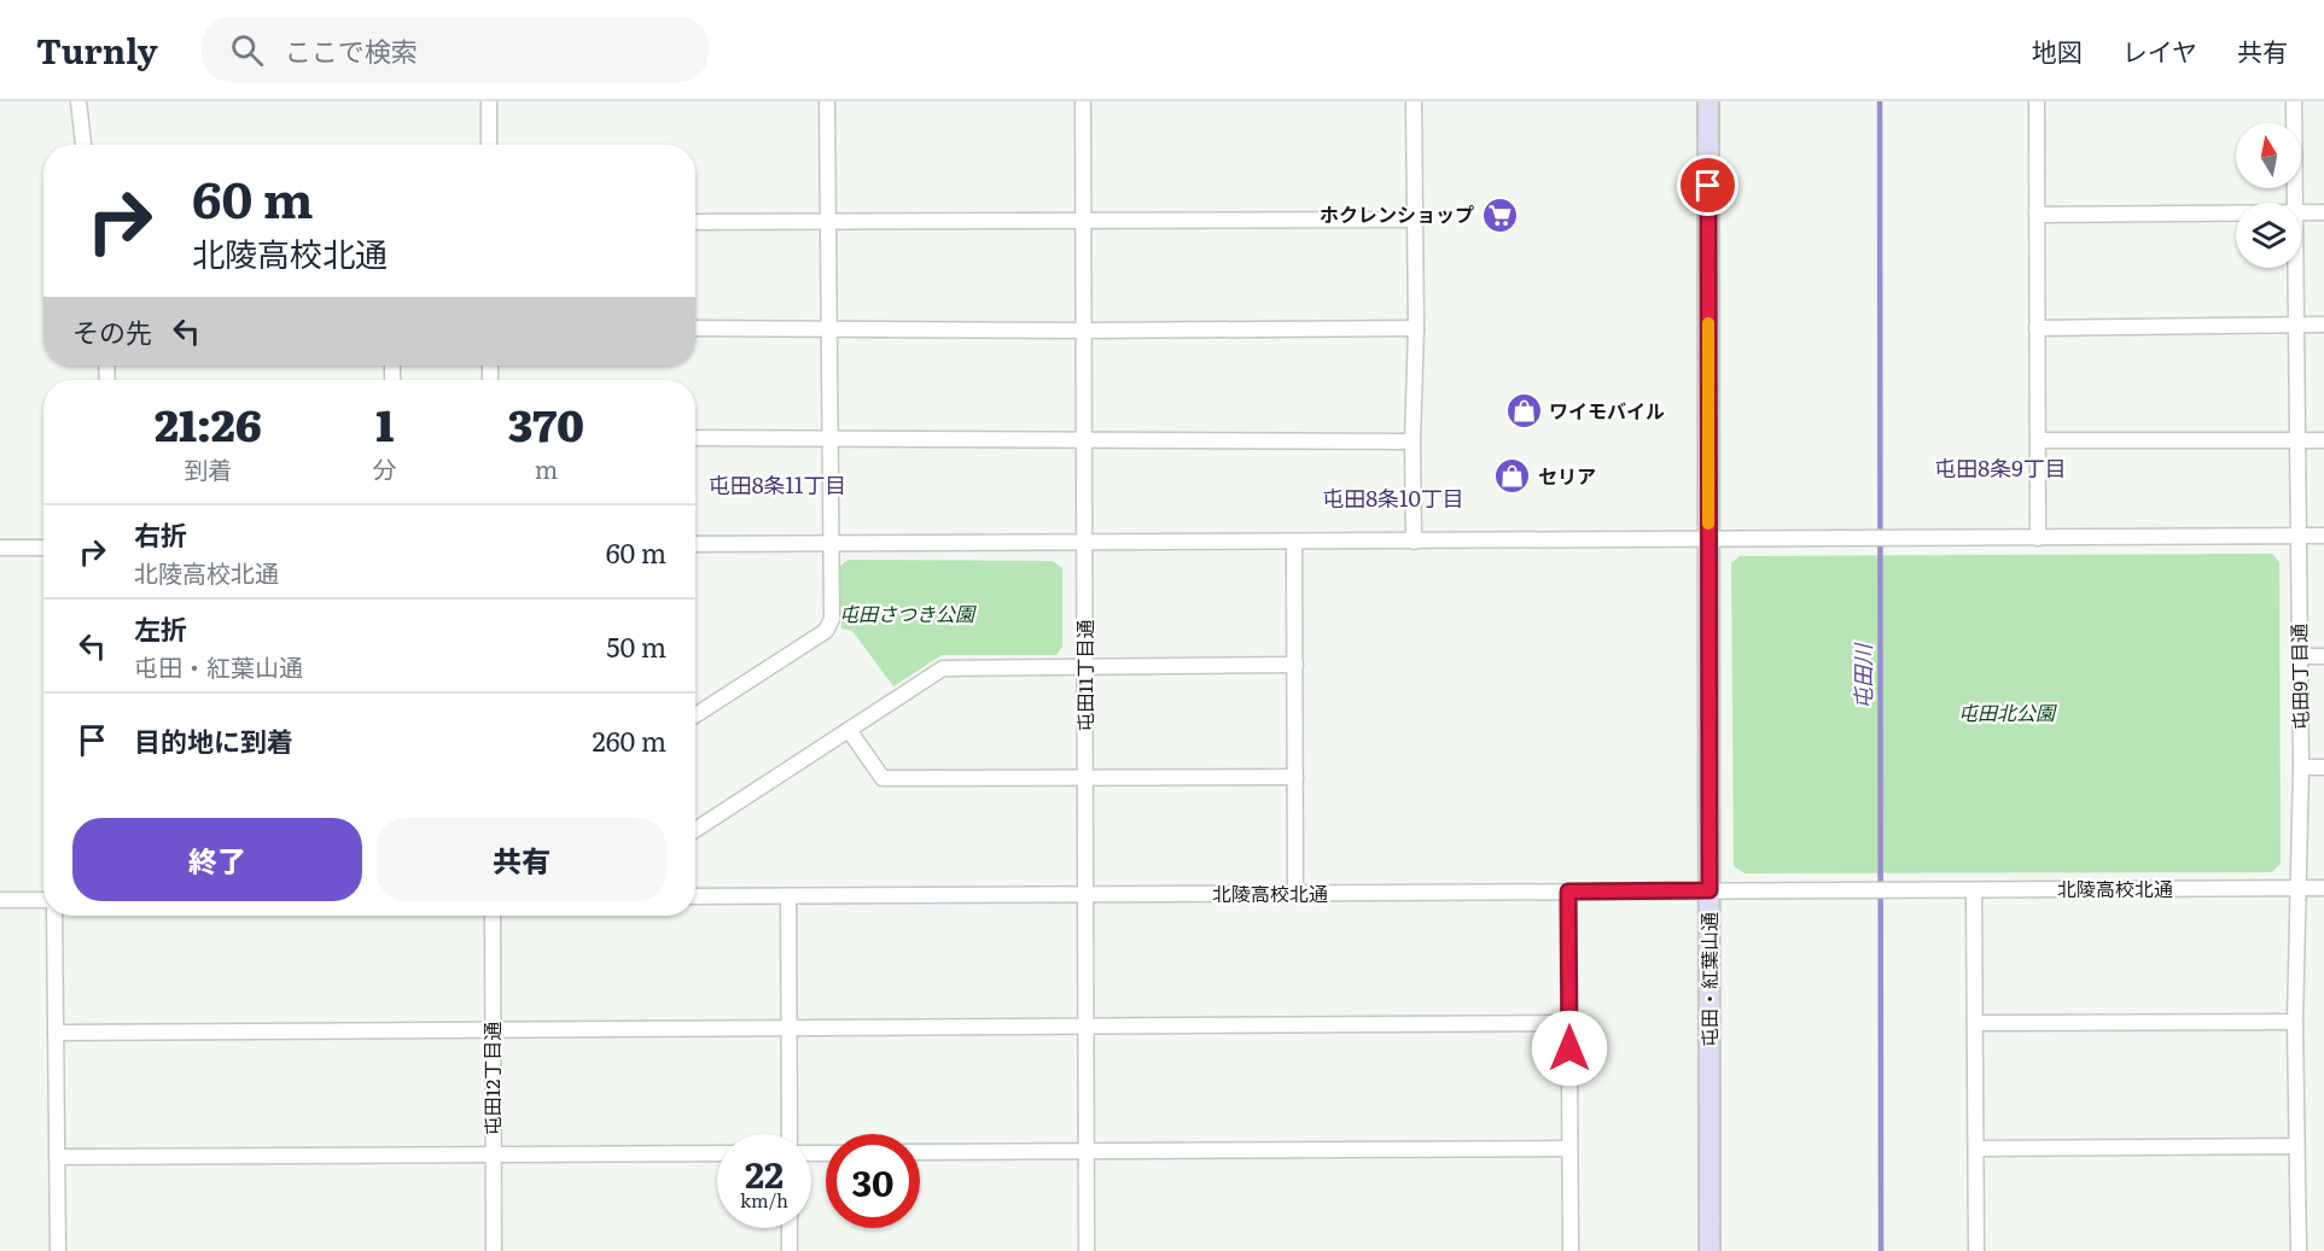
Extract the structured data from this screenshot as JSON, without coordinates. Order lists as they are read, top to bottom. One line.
{"streets":{"street":["屯田11丁目通","屯田9丁目通","北陵高校北通","屯田・紅葉山通","屯田12丁目通"]},"crossings":[["屯田11丁目通","北陵高校北通"],["屯田9丁目通","北陵高校北通"],["北陵高校北通","屯田・紅葉山通"]],"districts":["屯田8条9丁目","屯田8条11丁目","屯田8条10丁目"],"water":["屯田川"],"parks":["屯田さつき公園","屯田北公園"],"places":{"supermarket":["ホクレンショップ"],"shop":["ワイモバイル","セリア"]},"north":"top","page":{"header":"Turnly","search":"ここで検索","nav":["地図","レイヤ","共有"],"turn":["60 m","北陵高校北通"],"then":"その先","eta":["21:26","到着","1","分","370","m"],"list":[{"name":"右折","note":"北陵高校北通","value":"60 m"},{"name":"左折","note":"屯田・紅葉山通","value":"50 m"},{"name":"目的地に到着","value":"260 m"}],"buttons":["終了","共有"],"speed":"22 km/h","limit":"30"}}
